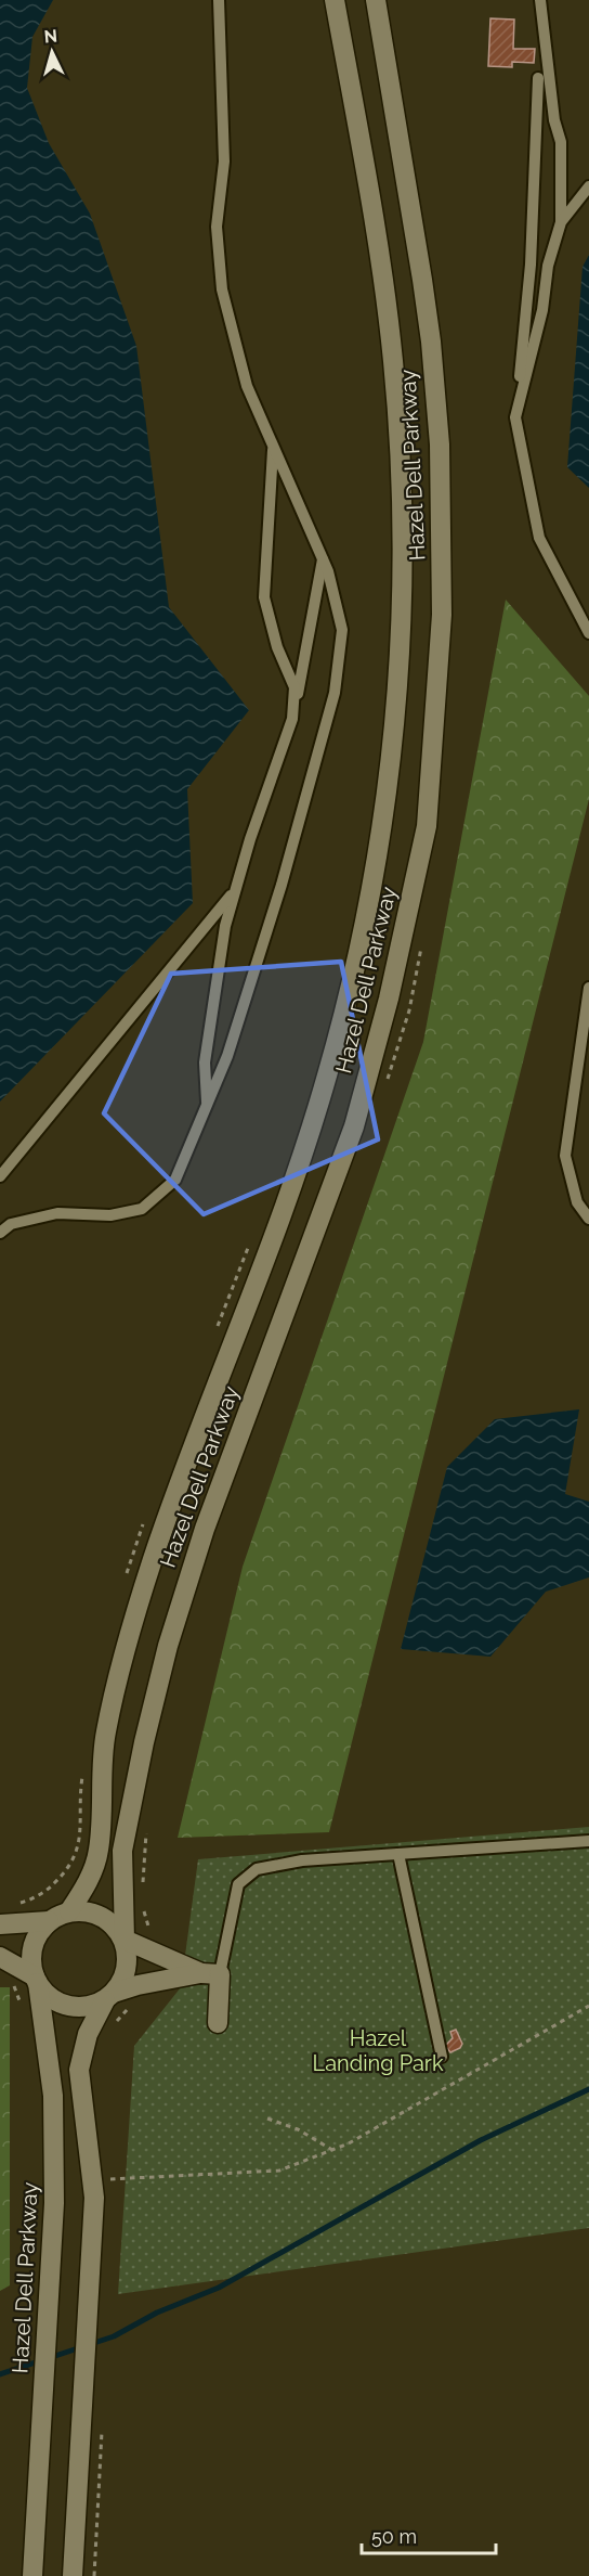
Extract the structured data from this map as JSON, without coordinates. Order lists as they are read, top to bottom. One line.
{"streets":{"main road":["Hazel Dell Parkway"]},"parks":["Hazel Landing Park"],"scale_bar":"50 m","north":"top"}
